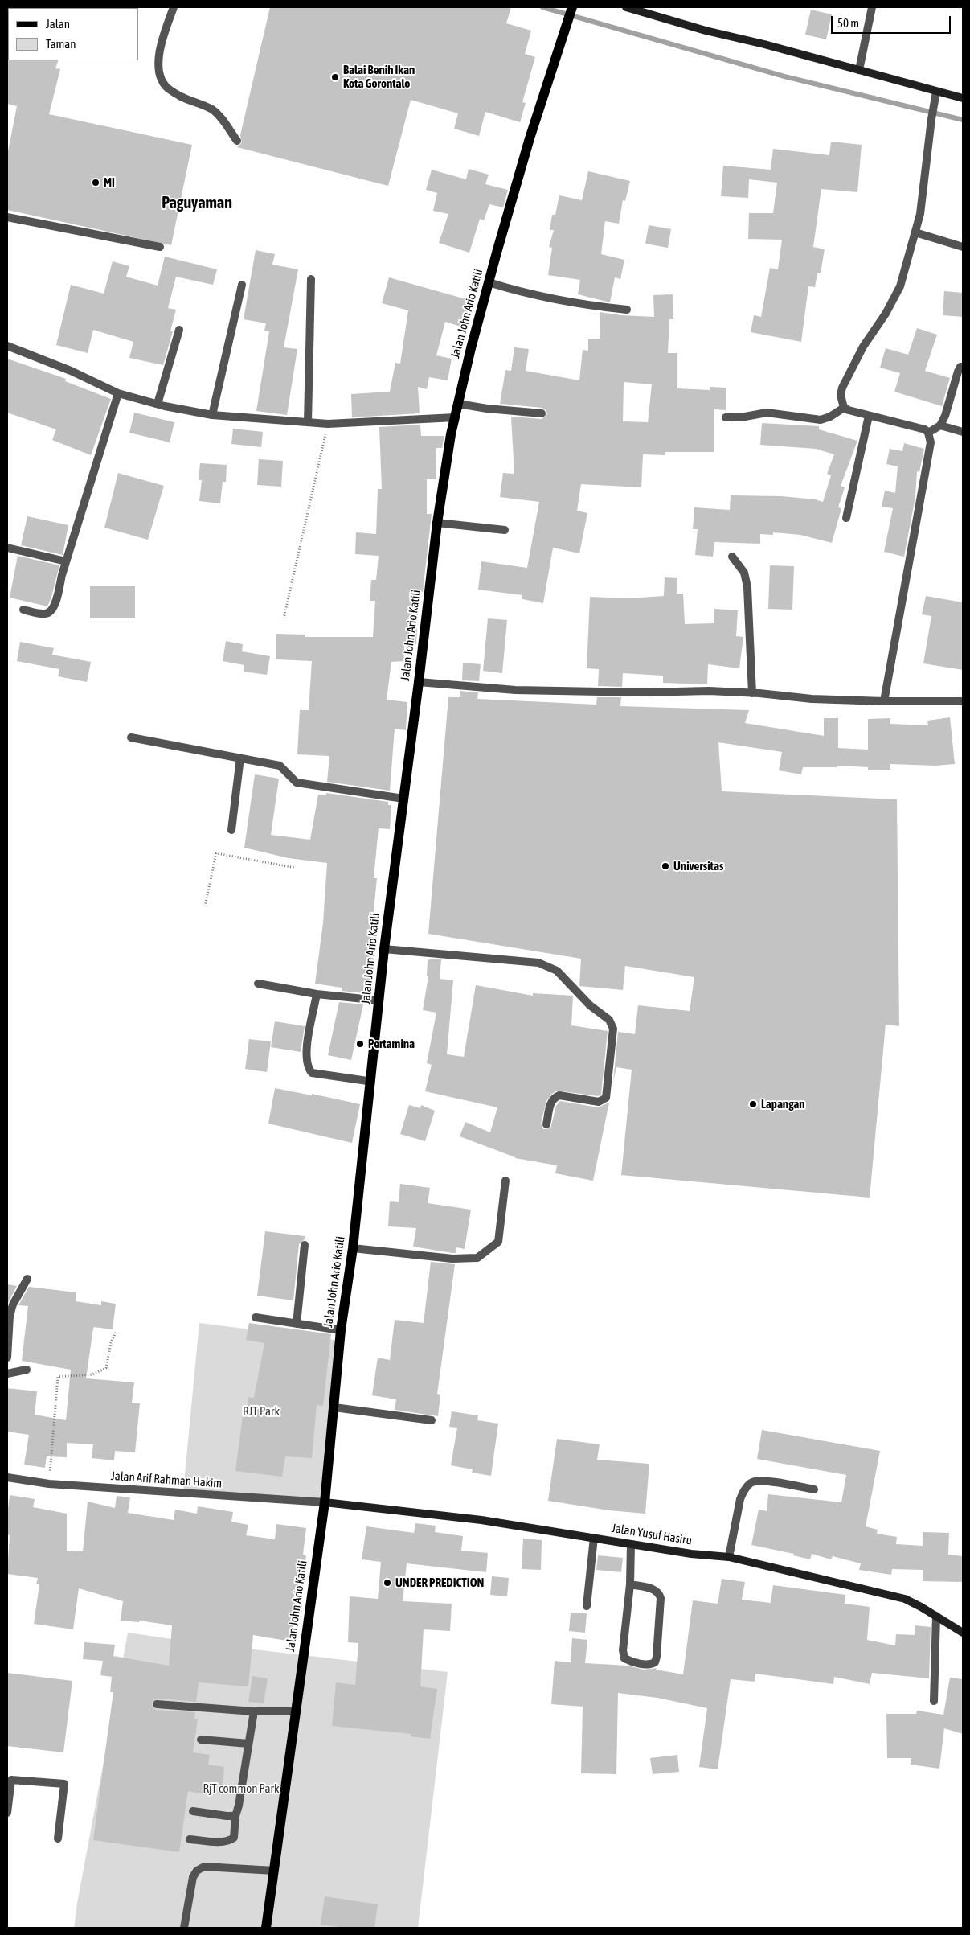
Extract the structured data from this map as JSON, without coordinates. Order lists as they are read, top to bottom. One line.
{"streets":{"main road":["Jalan John Ario Katili","Jalan Yusuf Hasiru"],"street":["Jalan Arif Rahman Hakim"]},"crossings":[["Jalan John Ario Katili","Jalan Arif Rahman Hakim"],["Jalan John Ario Katili","Jalan Yusuf Hasiru"],["Jalan Arif Rahman Hakim","Jalan Yusuf Hasiru"]],"districts":["Paguyaman"],"parks":["RJT Park","RjT common Park"],"places":["Balai Benih Ikan Kota Gorontalo","MI","Universitas","Pertamina","Lapangan","UNDER PREDICTION"],"legend":["Jalan","Taman"],"scale_bar":"50 m"}
